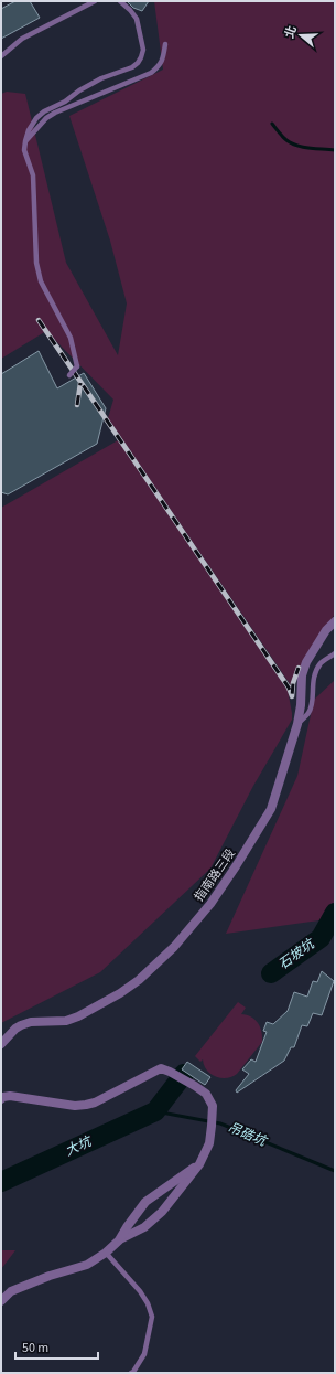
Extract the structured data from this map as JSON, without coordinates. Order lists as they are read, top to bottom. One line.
{"streets":{"street":["指南路三段"]},"water":["石坡坑","吊硞坑","大坑"],"scale_bar":"50 m","north":"left"}
